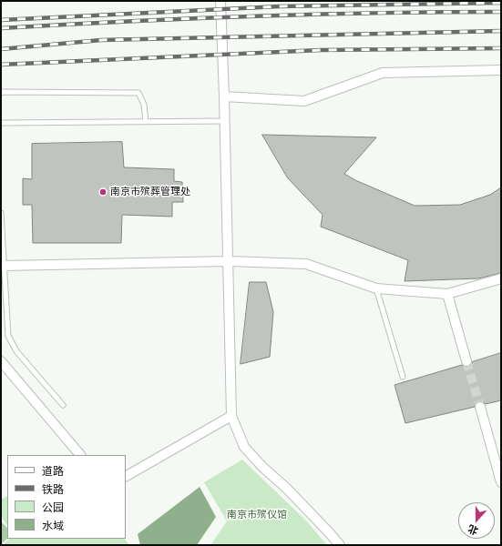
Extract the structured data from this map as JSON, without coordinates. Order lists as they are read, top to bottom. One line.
{"parks":["南京市殡仪馆"],"places":["南京市殡葬管理处"],"legend":["道路","铁路","公园","水域"],"north":"bottom"}
